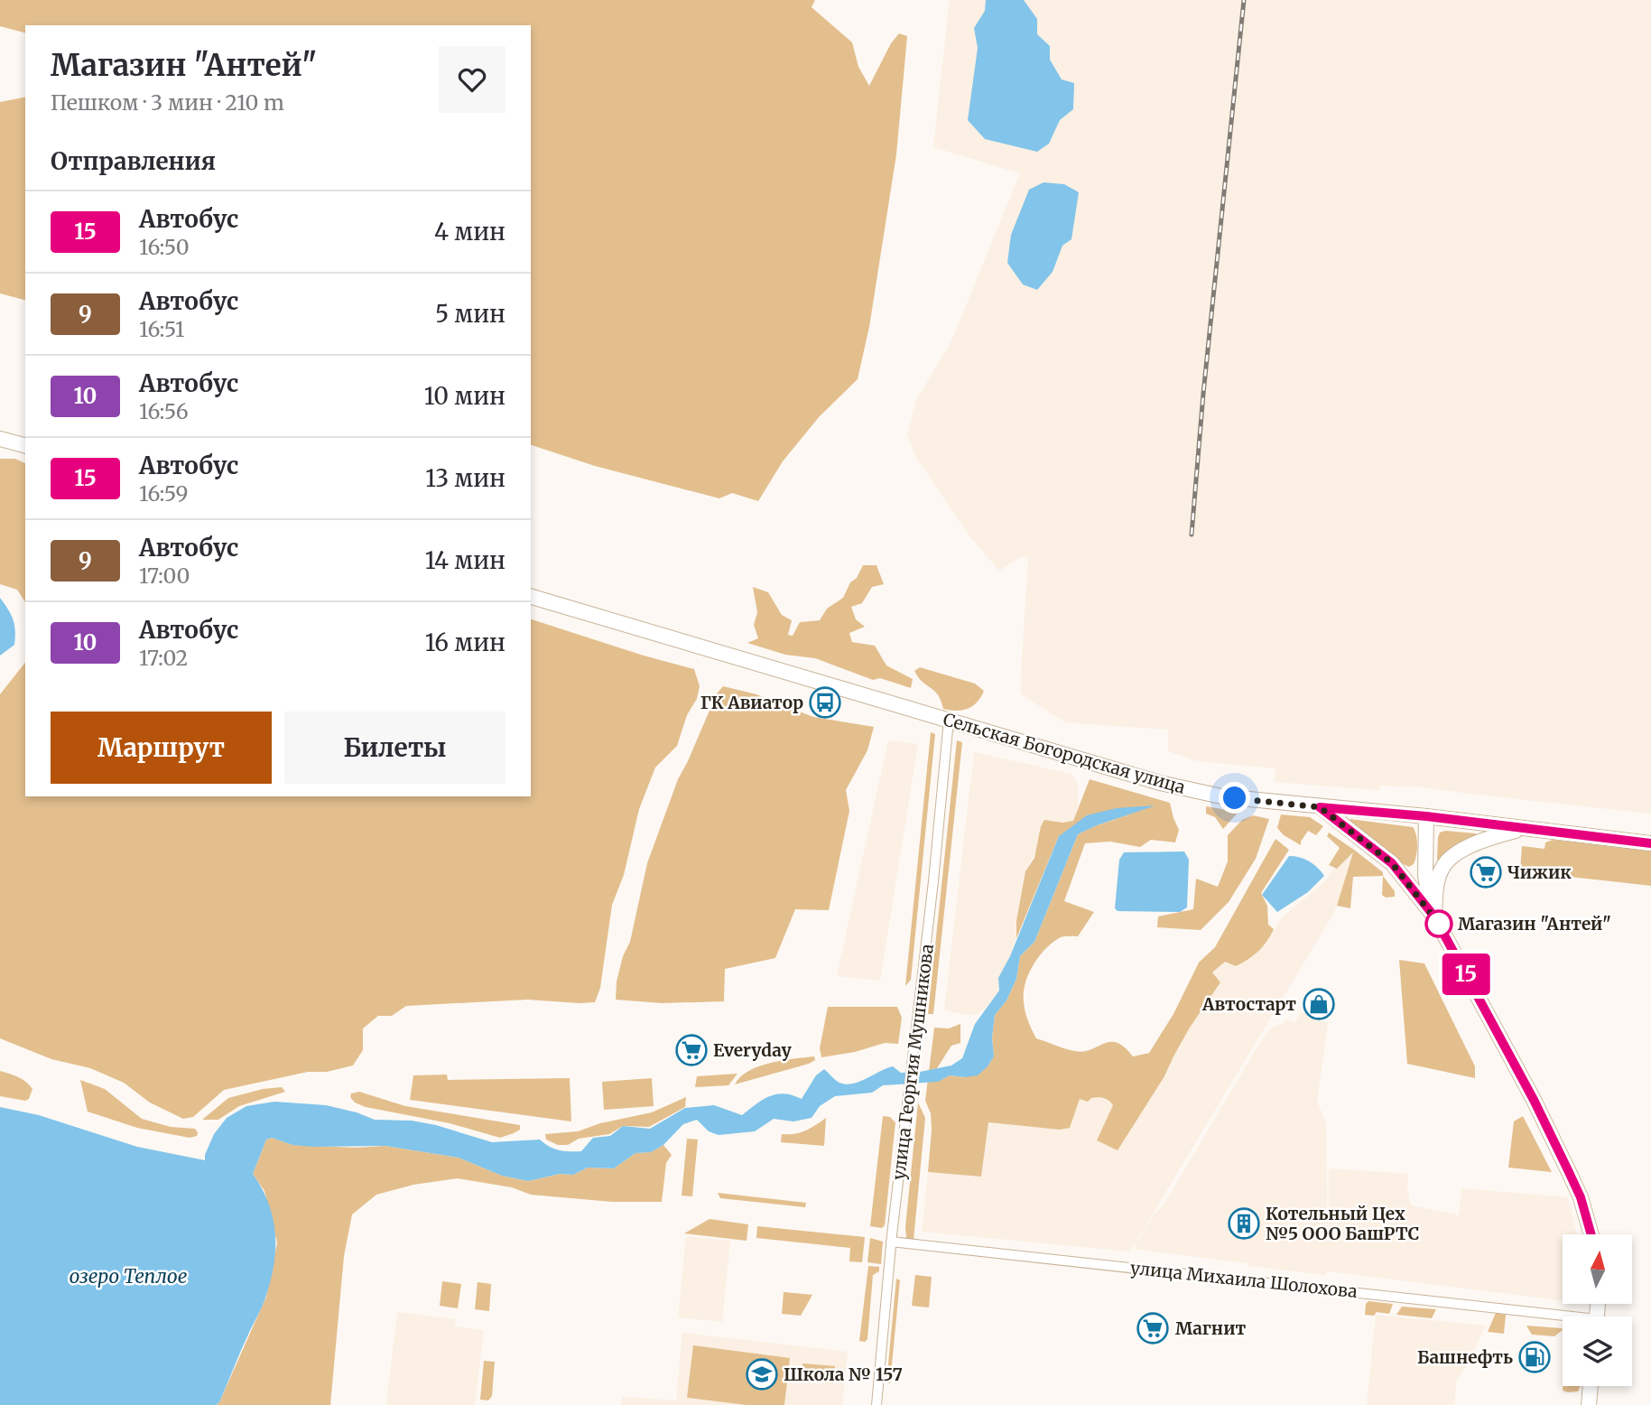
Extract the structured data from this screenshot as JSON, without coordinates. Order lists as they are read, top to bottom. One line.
{"streets":{"main road":["Сельская Богородская улица"],"street":["улица Георгия Мушникова","улица Михаила Шолохова"]},"crossings":[["Сельская Богородская улица","улица Георгия Мушникова"],["улица Георгия Мушникова","улица Михаила Шолохова"]],"water":["озеро Теплое"],"places":{"bus stop":["ГК Авиатор"],"supermarket":["Чижик","Everyday","Магнит"],"other":["Магазин \"Антей\""],"shop":["Автостарт"],"building":["Котельный Цех №5 ООО БашРТС"],"fuel station":["Башнефть"],"school or university":["Школа № 157"]},"lines":["bus line 15"],"north":"top","page":{"on_map":"15","heading":[["Магазин \"Антей\"","Пешком · 3 мин · 210 m"],"Отправления"],"list":[{"mark":"15","name":"Автобус","note":"16:50","value":"4 мин"},{"mark":"9","name":"Автобус","note":"16:51","value":"5 мин"},{"mark":"10","name":"Автобус","note":"16:56","value":"10 мин"},{"mark":"15","name":"Автобус","note":"16:59","value":"13 мин"},{"mark":"9","name":"Автобус","note":"17:00","value":"14 мин"},{"mark":"10","name":"Автобус","note":"17:02","value":"16 мин"}],"buttons":["Маршрут","Билеты"]}}
